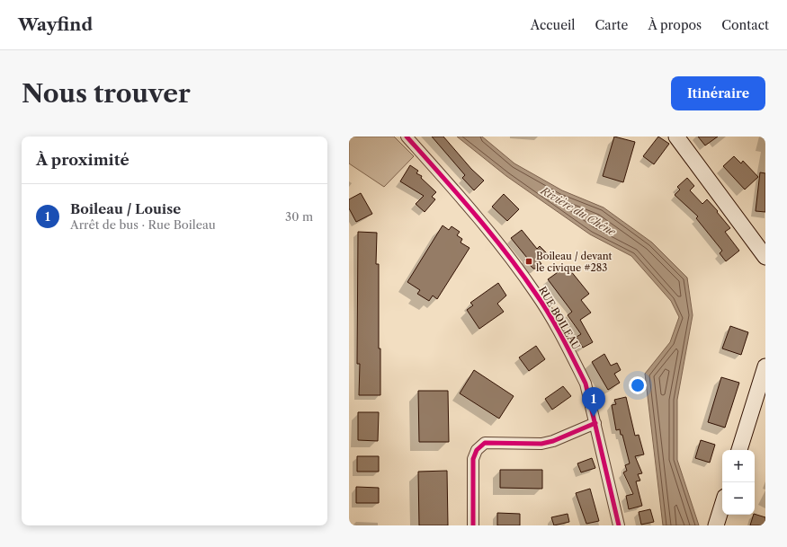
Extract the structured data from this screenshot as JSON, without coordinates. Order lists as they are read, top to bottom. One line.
{"streets":{"street":["RUE BOILEAU"]},"water":["Rivière du Chêne"],"places":{"transit":["Boileau / devant le civique #283"]},"page":{"header":"Wayfind","nav":["Accueil","Carte","À propos","Contact"],"buttons":"Itinéraire","title":"Nous trouver","heading":"À proximité","list":[{"mark":"1","name":"Boileau / Louise","note":"Arrêt de bus · Rue Boileau","value":"30 m"}],"pins":"1","map_buttons":["+","−"]}}
